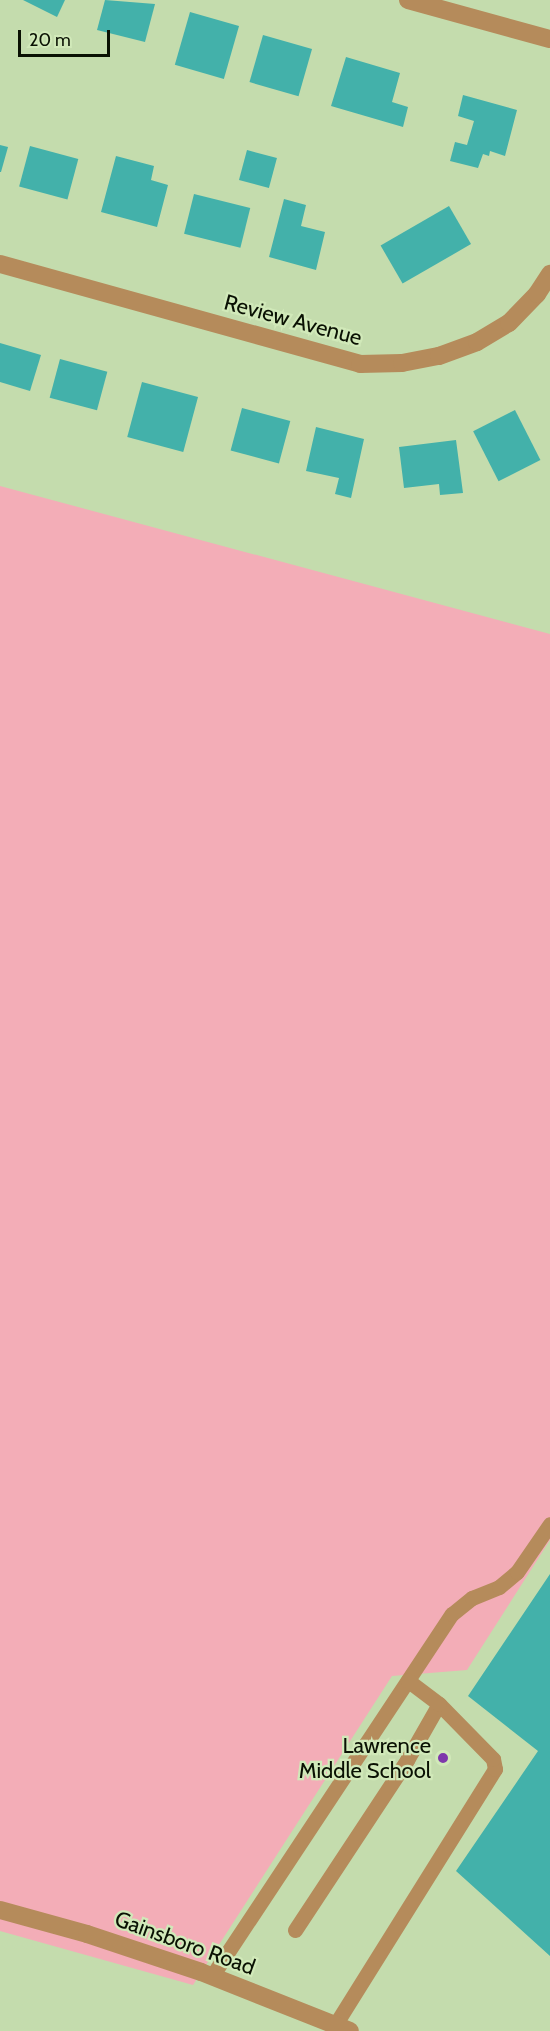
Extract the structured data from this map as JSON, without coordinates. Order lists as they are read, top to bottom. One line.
{"streets":{"street":["Review Avenue","Gainsboro Road"]},"places":["Lawrence Middle School"],"scale_bar":"20 m"}
